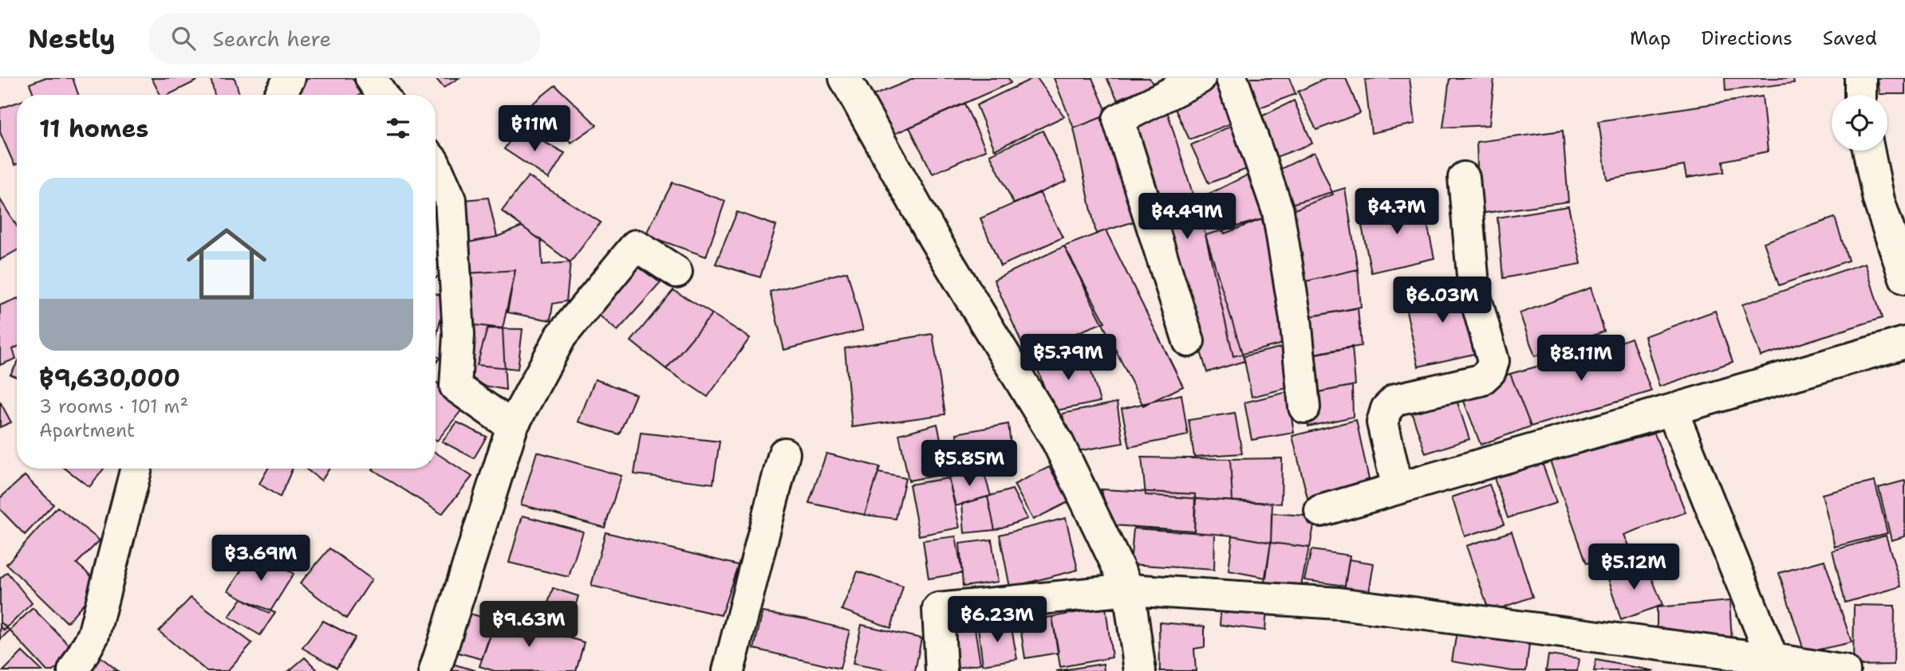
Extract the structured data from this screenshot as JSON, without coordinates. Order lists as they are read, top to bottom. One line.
{"page":{"header":"Nestly","search":"Search here","nav":["Map","Directions","Saved"],"heading":"11 homes","price":["฿11M","฿4.7M","฿4.49M","฿6.03M","฿5.79M","฿8.11M","฿5.85M","฿3.69M","฿5.12M","฿6.23M","฿9.63M"],"list":[{"name":"฿9,630,000","note":"3 rooms · 101 m² · Apartment"}]}}
